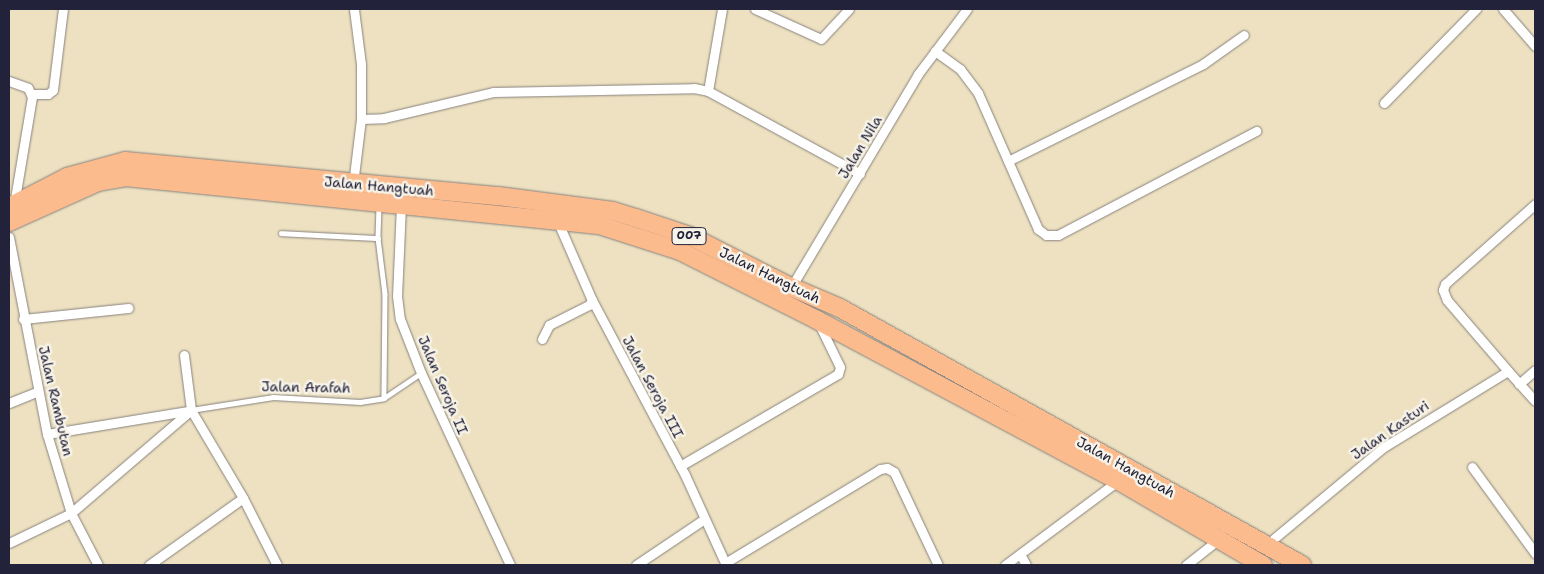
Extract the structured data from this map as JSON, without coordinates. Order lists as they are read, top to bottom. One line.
{"streets":{"highway":["Jalan Hangtuah","007"],"street":["Jalan Nila","Jalan Seroja II","Jalan Seroja III","Jalan Rambutan","Jalan Kasturi"],"lane":["Jalan Arafah"]},"crossings":[["Jalan Nila","Jalan Hangtuah"],["Jalan Hangtuah","Jalan Seroja II"],["Jalan Hangtuah","Jalan Seroja III"],["Jalan Hangtuah","Jalan Kasturi"],["Jalan Seroja II","Jalan Arafah"]]}
